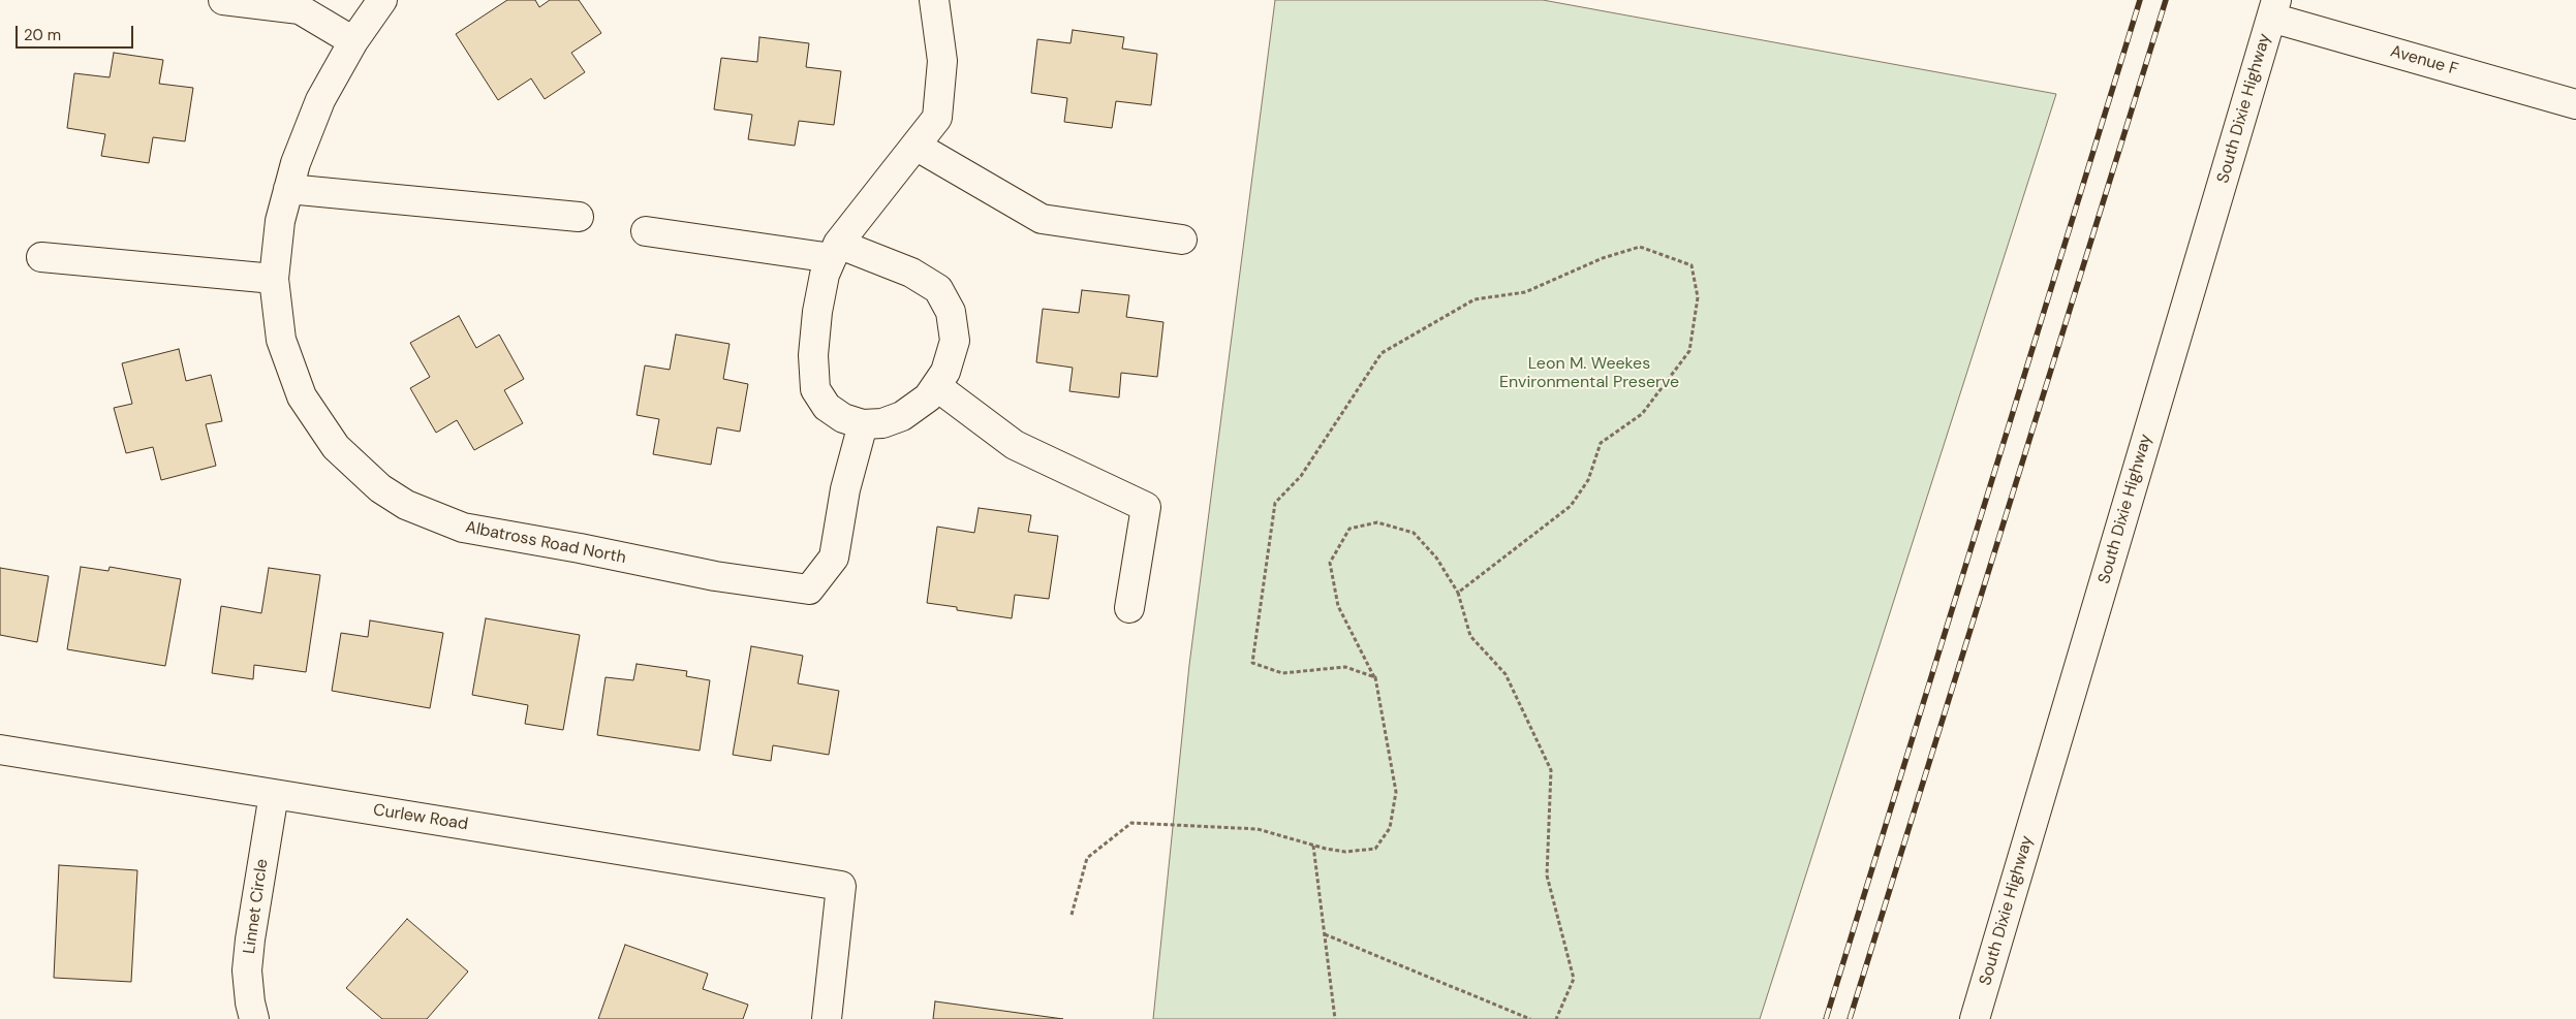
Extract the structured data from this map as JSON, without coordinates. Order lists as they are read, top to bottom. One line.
{"streets":{"street":["Avenue F","South Dixie Highway","Albatross Road North","Curlew Road","Linnet Circle"]},"crossings":[["Avenue F","South Dixie Highway"],["Curlew Road","Linnet Circle"]],"parks":["Leon M. Weekes Environmental Preserve"],"scale_bar":"20 m"}
